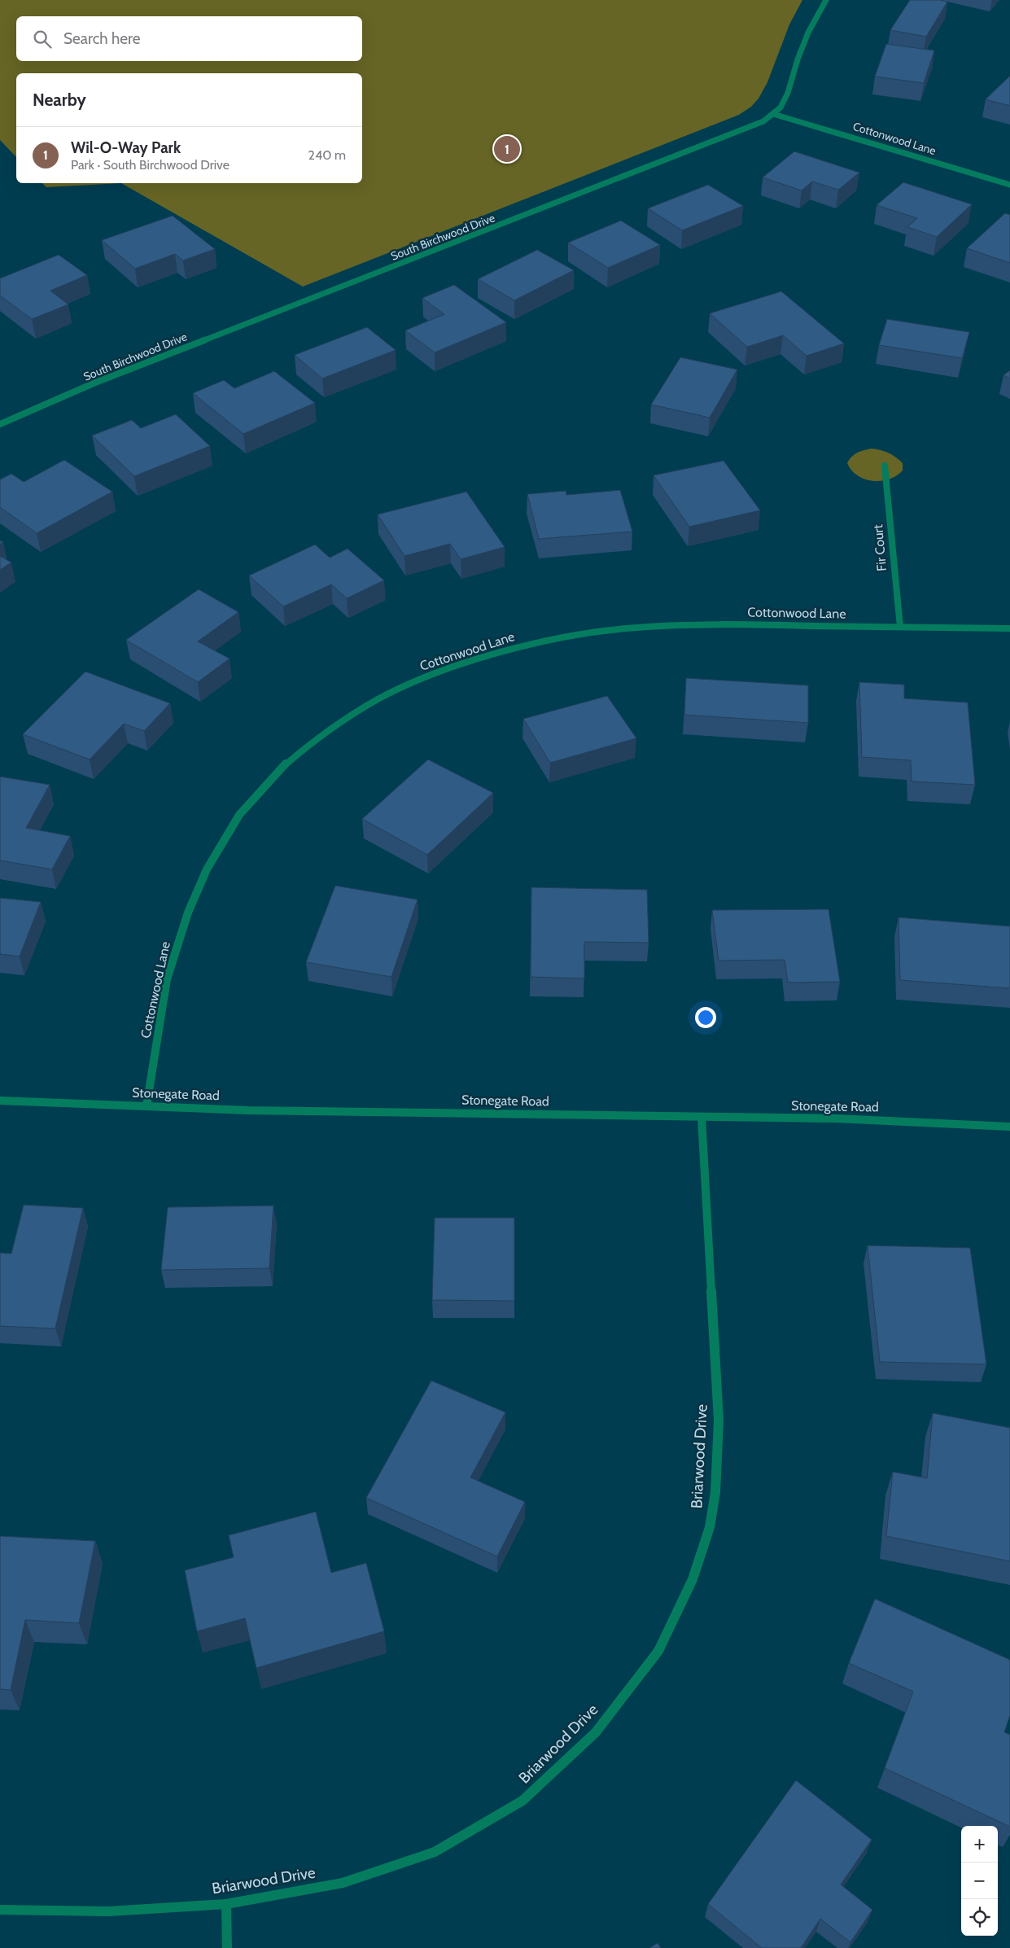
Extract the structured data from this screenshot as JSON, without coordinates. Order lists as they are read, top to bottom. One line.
{"streets":{"street":["Cottonwood Lane","South Birchwood Drive","Fir Court","Stonegate Road","Briarwood Drive"]},"crossings":[["Cottonwood Lane","South Birchwood Drive"],["Cottonwood Lane","Fir Court"],["Cottonwood Lane","Stonegate Road"],["Stonegate Road","Briarwood Drive"]],"page":{"search":"Search here","heading":"Nearby","list":[{"mark":"1","name":"Wil-O-Way Park","note":"Park · South Birchwood Drive","value":"240 m"}],"pins":"1","map_buttons":["+","−"]}}
